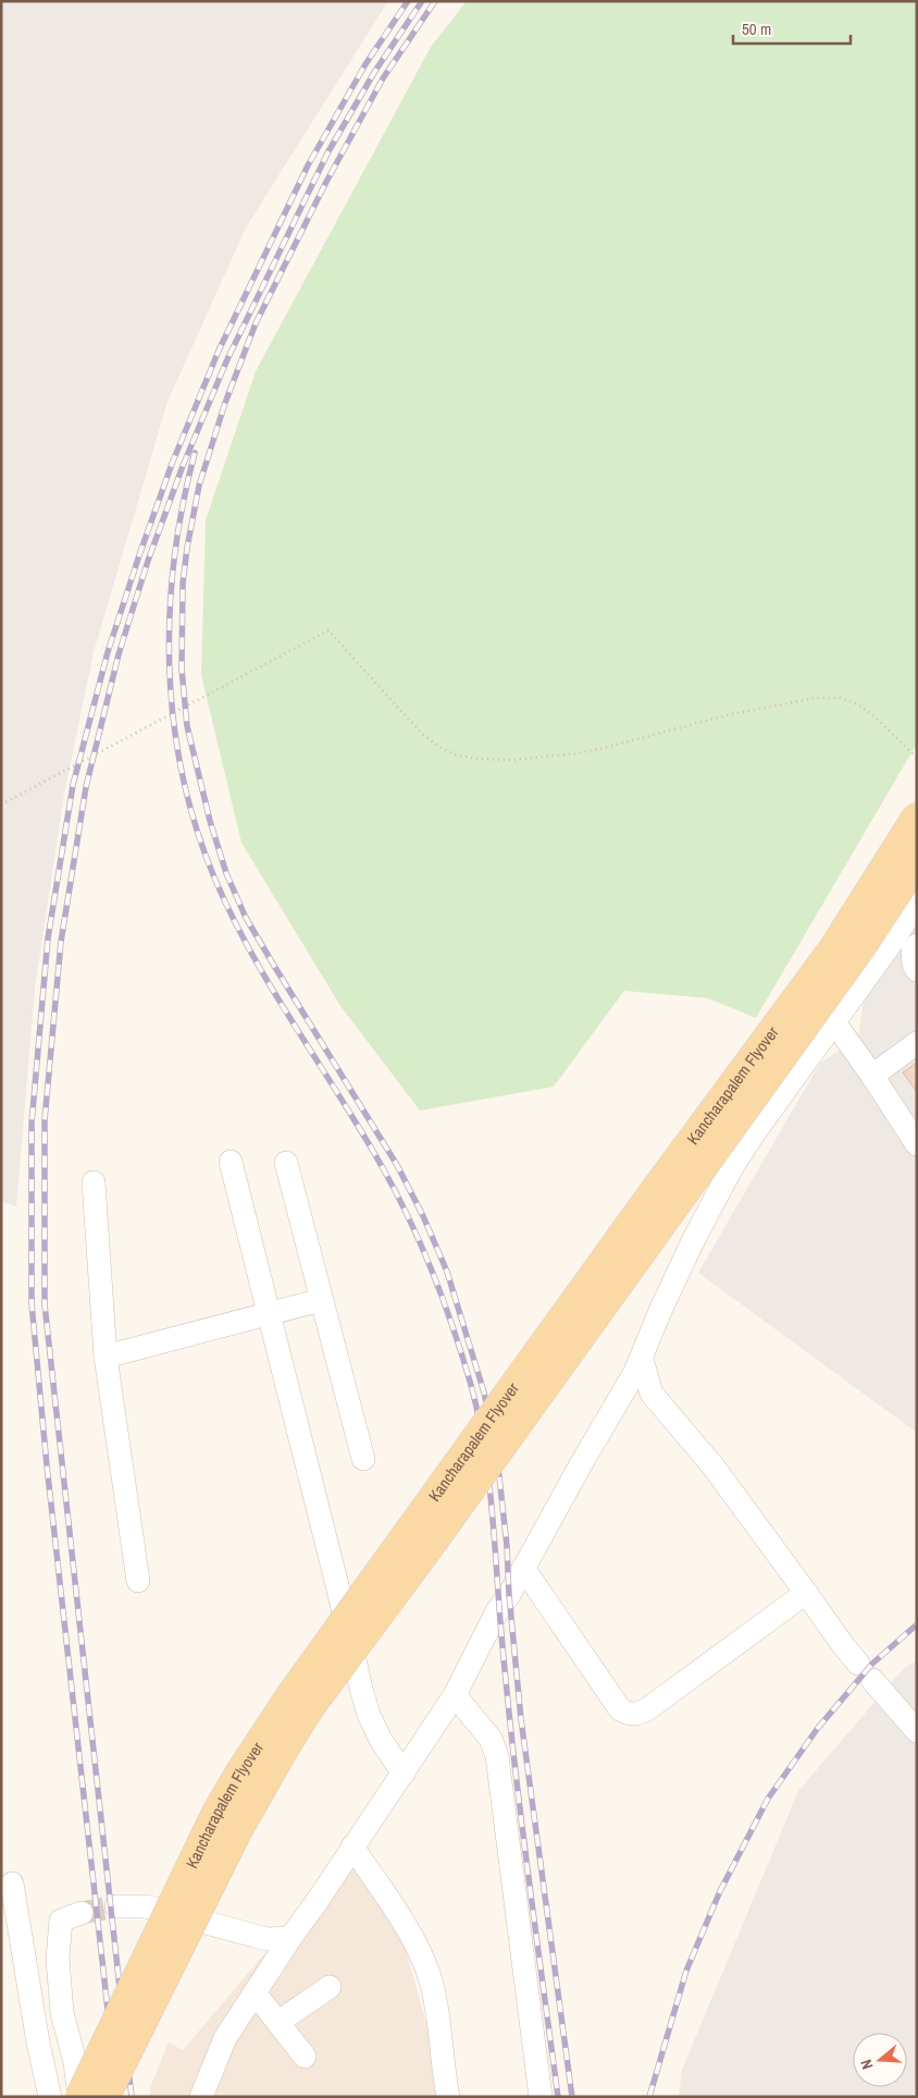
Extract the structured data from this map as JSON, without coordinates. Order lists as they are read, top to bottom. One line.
{"streets":{"main road":["Kancharapalem Flyover"]},"scale_bar":"50 m","north":"left"}
